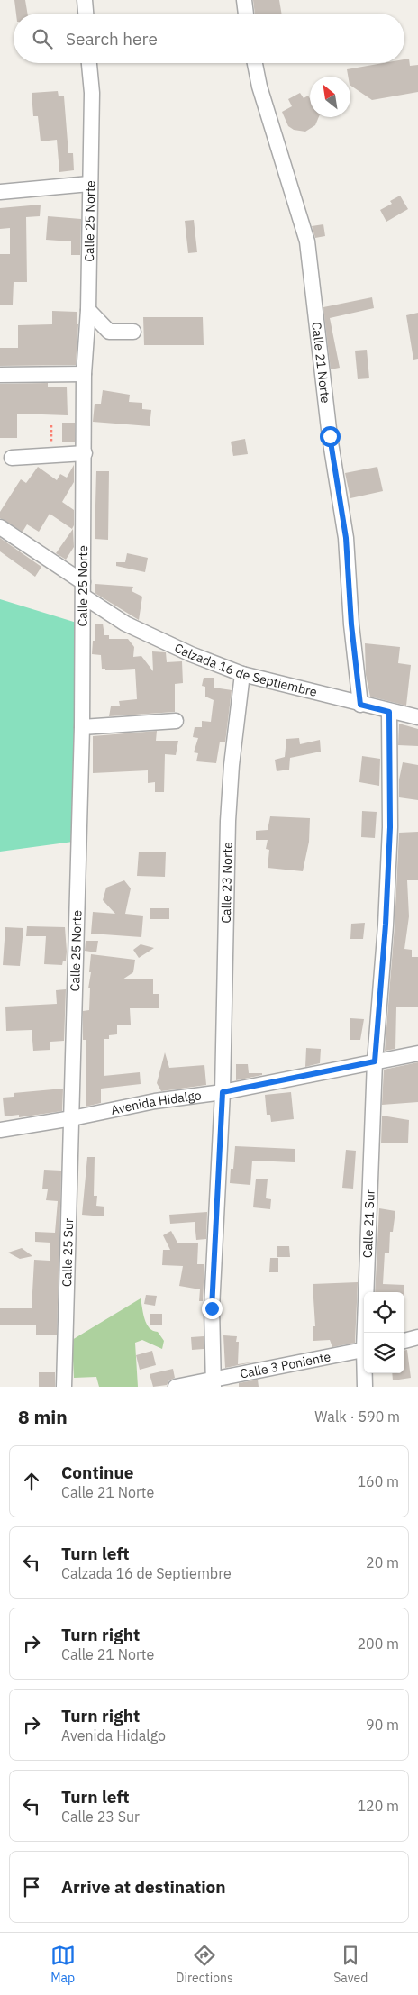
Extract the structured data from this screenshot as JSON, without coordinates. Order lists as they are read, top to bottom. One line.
{"streets":{"street":["Calle 25 Norte","Calle 21 Norte","Calzada 16 de Septiembre","Calle 23 Norte","Avenida Hidalgo","Calle 21 Sur","Calle 25 Sur","Calle 3 Poniente"]},"crossings":[["Calle 25 Norte","Calzada 16 de Septiembre"],["Calle 25 Norte","Avenida Hidalgo"],["Calle 25 Norte","Calle 25 Sur"],["Calle 21 Norte","Calzada 16 de Septiembre"],["Calzada 16 de Septiembre","Calle 23 Norte"],["Calle 23 Norte","Avenida Hidalgo"],["Calle 23 Norte","Calle 3 Poniente"],["Avenida Hidalgo","Calle 21 Sur"],["Avenida Hidalgo","Calle 25 Sur"]],"north":"top left","page":{"search":"Search here","heading":["8 min","Walk · 590 m"],"list":[["Continue","Calle 21 Norte","160 m"],["Turn left","Calzada 16 de Septiembre","20 m"],["Turn right","Calle 21 Norte","200 m"],["Turn right","Avenida Hidalgo","90 m"],["Turn left","Calle 23 Sur","120 m"],"Arrive at destination"],"nav":["Map","Directions","Saved"]}}
